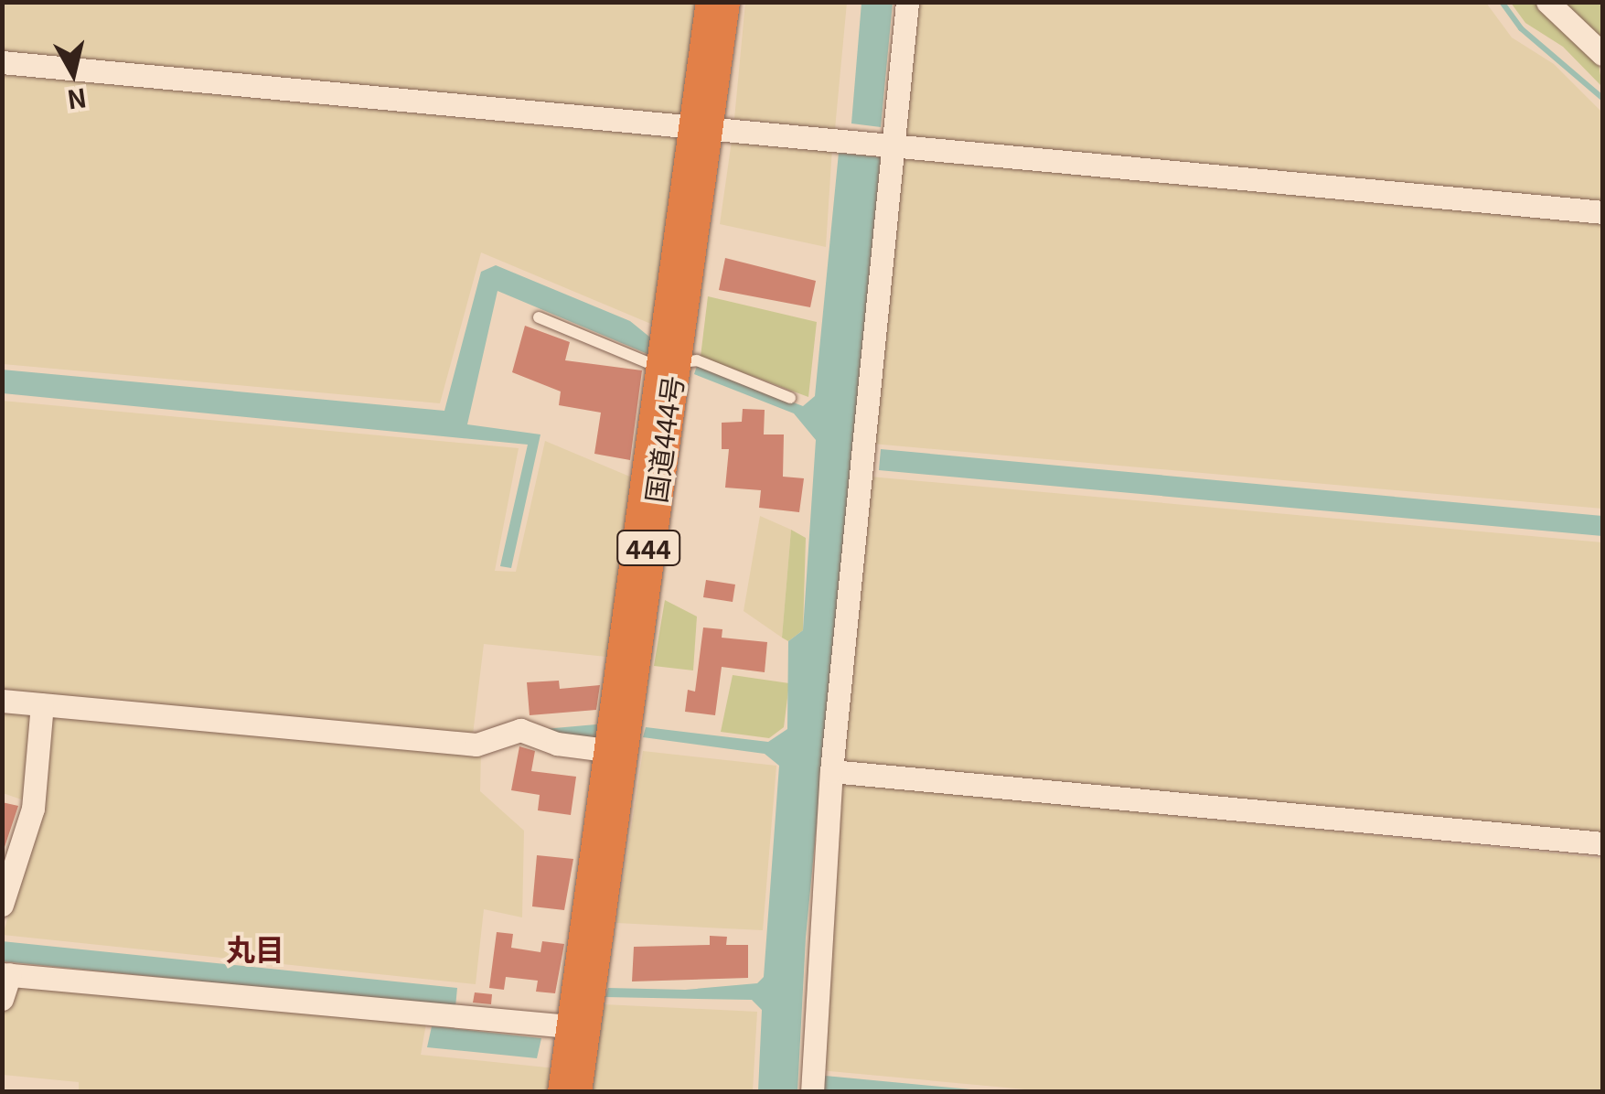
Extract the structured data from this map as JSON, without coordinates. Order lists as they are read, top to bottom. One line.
{"streets":{"highway":["国道444号","444"]},"districts":["丸目"],"north":"bottom"}
